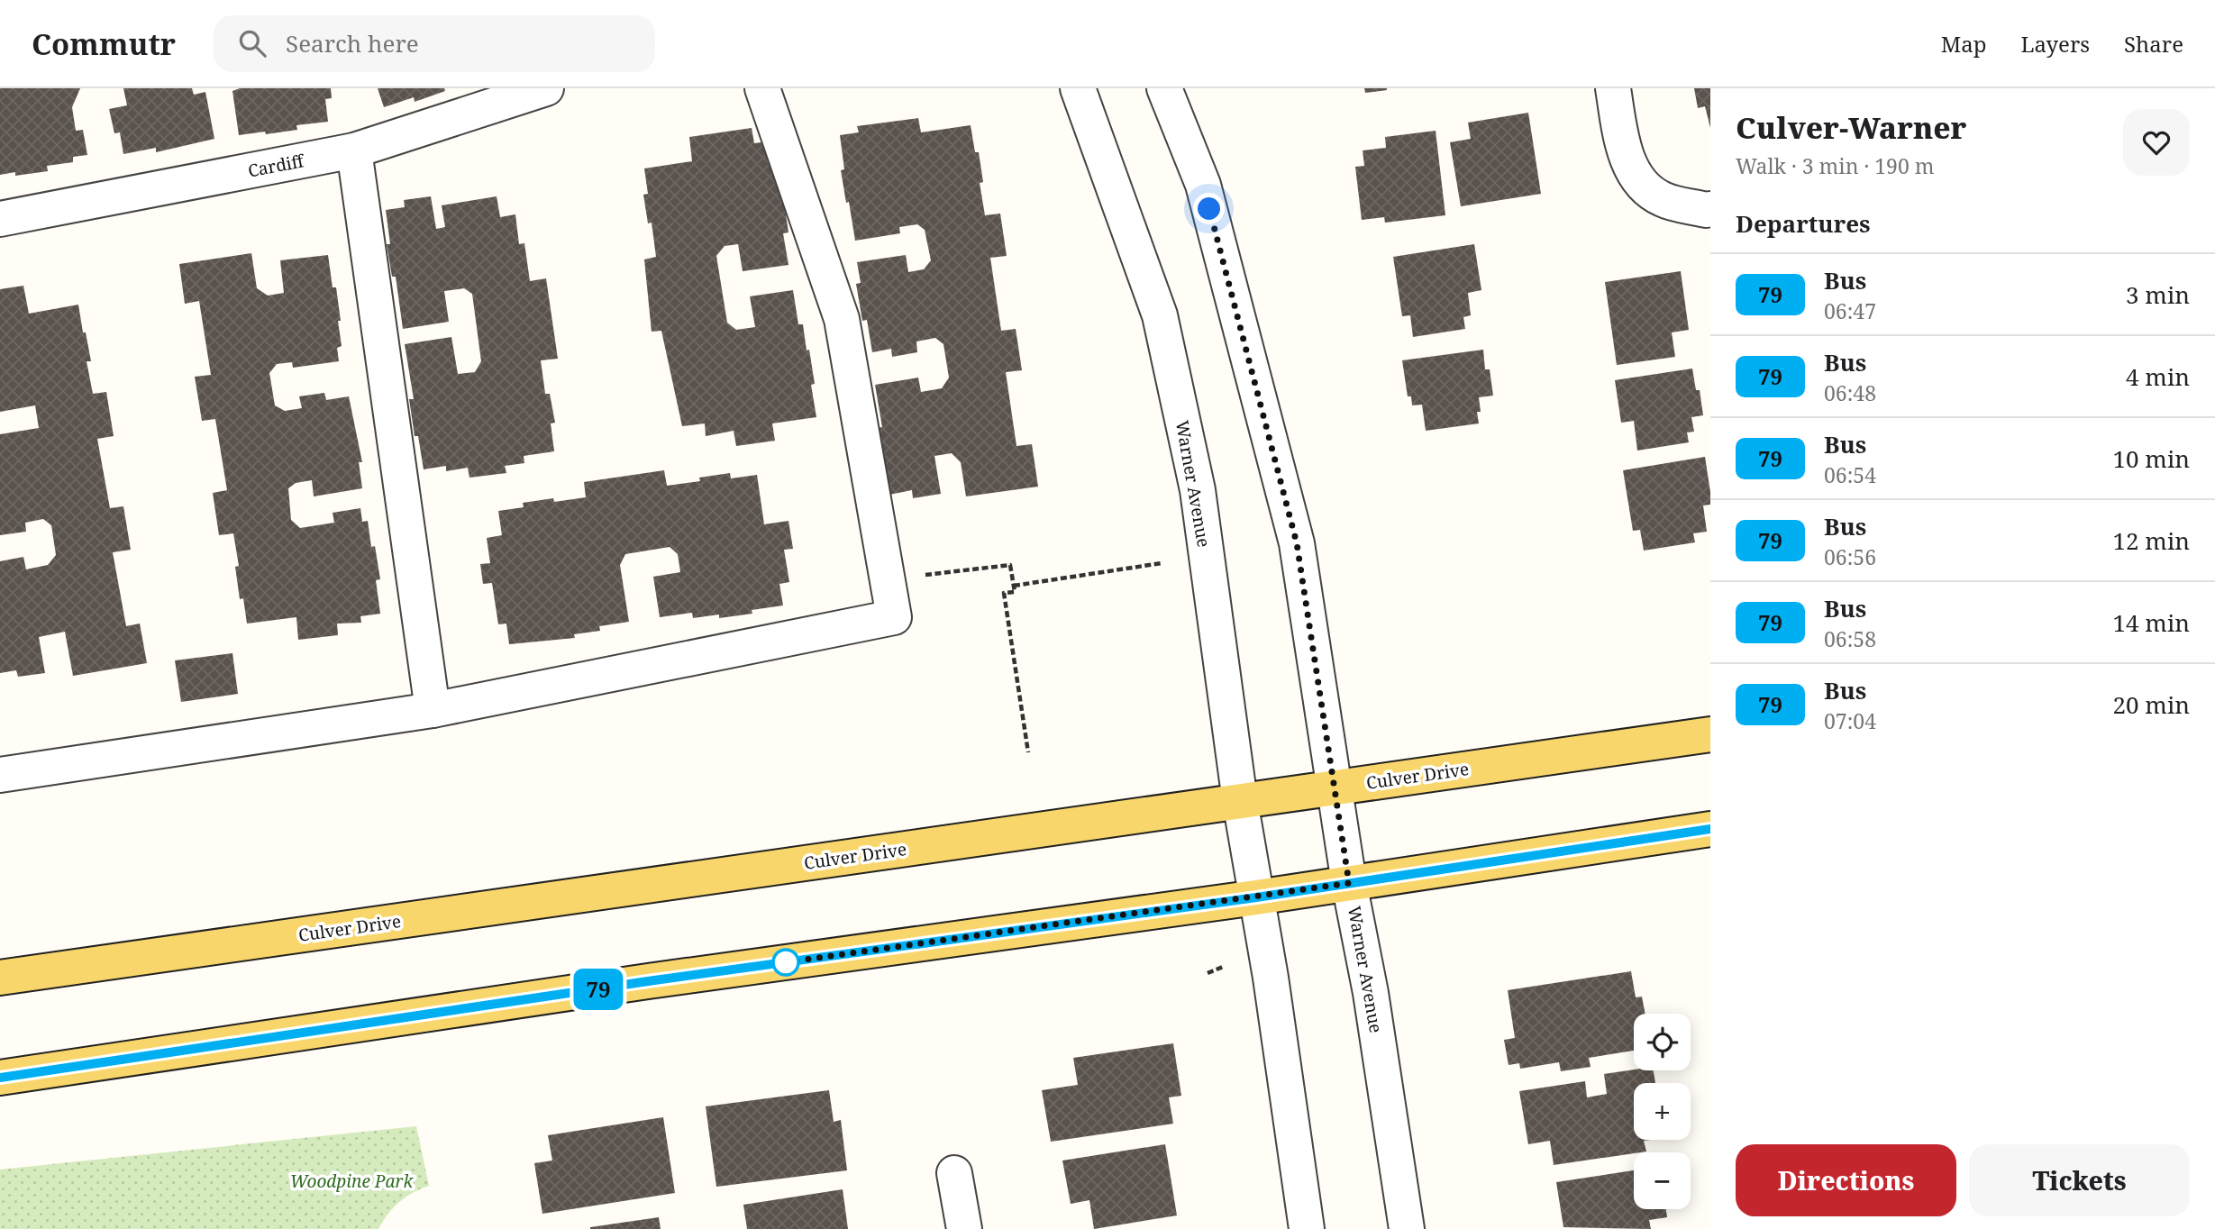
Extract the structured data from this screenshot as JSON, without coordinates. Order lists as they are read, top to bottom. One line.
{"streets":{"main road":["Culver Drive"],"street":["Cardiff","Warner Avenue"]},"crossings":[["Warner Avenue","Culver Drive"]],"parks":["Woodpine Park"],"lines":["bus line 79"],"page":{"header":"Commutr","search":"Search here","nav":["Map","Layers","Share"],"on_map":"79","heading":[["Culver-Warner","Walk · 3 min · 190 m"],"Departures"],"list":[{"mark":"79","name":"Bus","note":"06:47","value":"3 min"},{"mark":"79","name":"Bus","note":"06:48","value":"4 min"},{"mark":"79","name":"Bus","note":"06:54","value":"10 min"},{"mark":"79","name":"Bus","note":"06:56","value":"12 min"},{"mark":"79","name":"Bus","note":"06:58","value":"14 min"},{"mark":"79","name":"Bus","note":"07:04","value":"20 min"}],"map_buttons":["+","−"],"buttons":["Directions","Tickets"]}}
